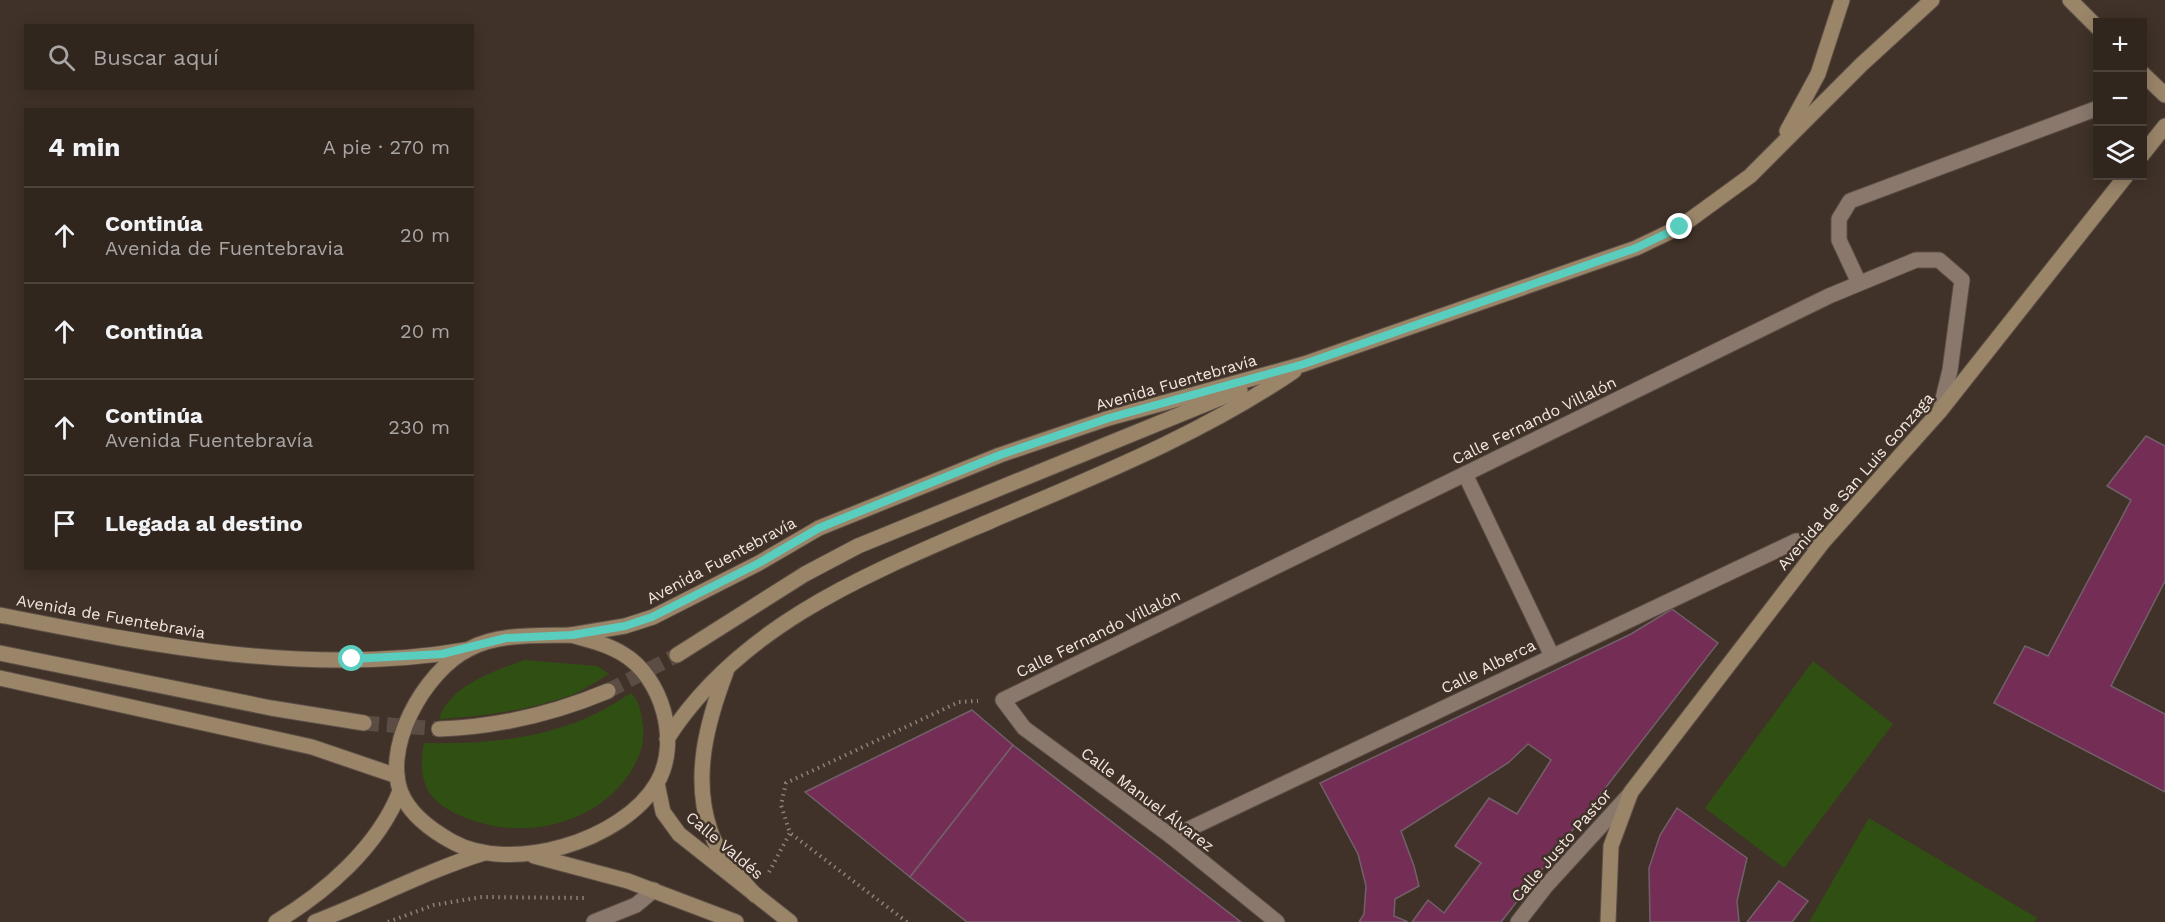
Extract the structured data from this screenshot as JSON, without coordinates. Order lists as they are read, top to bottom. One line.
{"streets":{"main road":["Avenida Fuentebravía","Avenida de San Luis Gonzaga","Avenida de Fuentebravia","Calle Valdés"],"street":["Calle Fernando Villalón","Calle Alberca","Calle Manuel Álvarez","Calle Justo Pastor"]},"crossings":[["Calle Fernando Villalón","Avenida de San Luis Gonzaga"],["Calle Fernando Villalón","Calle Manuel Álvarez"],["Avenida de San Luis Gonzaga","Calle Alberca"],["Avenida de San Luis Gonzaga","Calle Justo Pastor"],["Calle Alberca","Calle Manuel Álvarez"]],"page":{"map_buttons":["+","−"],"search":"Buscar aquí","heading":["4 min","A pie · 270 m"],"list":[["Continúa","Avenida de Fuentebravia","20 m"],["Continúa","20 m"],["Continúa","Avenida Fuentebravía","230 m"],"Llegada al destino"]}}
